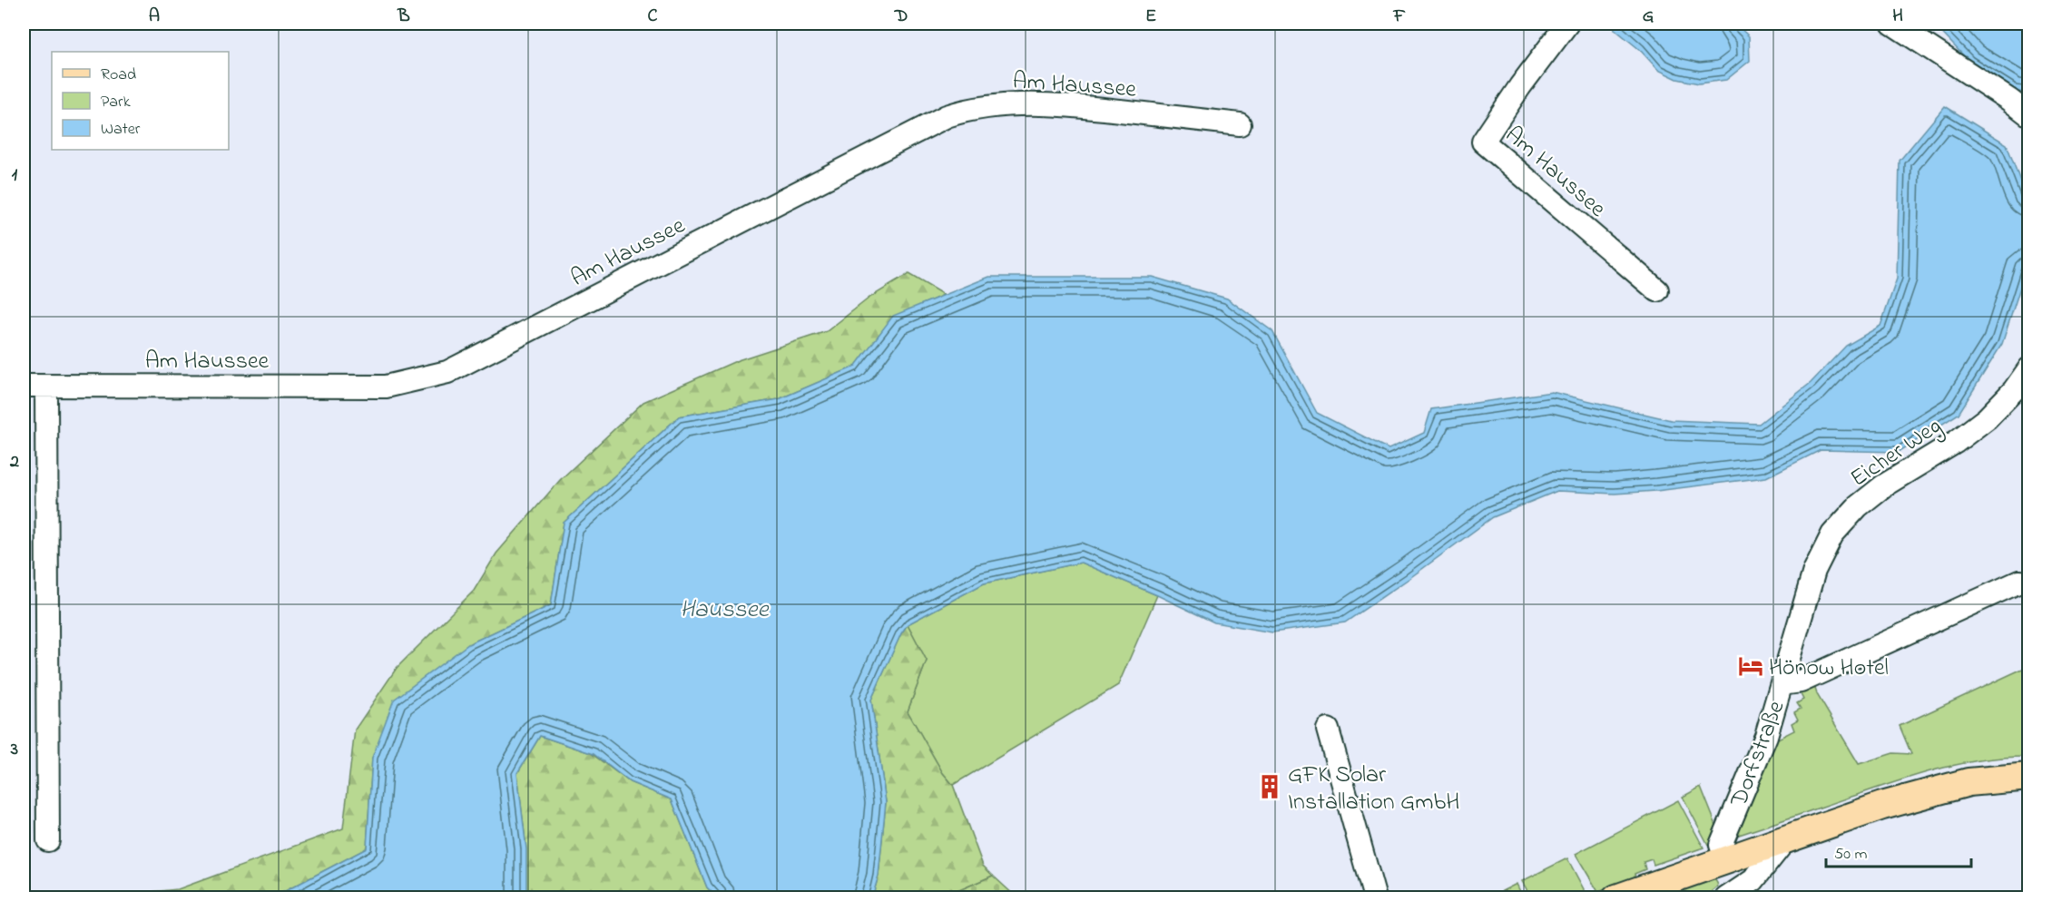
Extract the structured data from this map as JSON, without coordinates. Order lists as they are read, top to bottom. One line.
{"streets":{"street":["Am Haussee","Eicher Weg","Dorfstraße"]},"crossings":[["Eicher Weg","Dorfstraße"]],"water":["Haussee"],"places":{"hotel":["Hönow Hotel"],"building":["GFK Solar Installation GmbH"]},"legend":["Road","Park","Water"],"scale_bar":"50 m","grid":{"columns":["A","B","C","D","E","F","G","H"],"rows":["1","2","3"]}}
